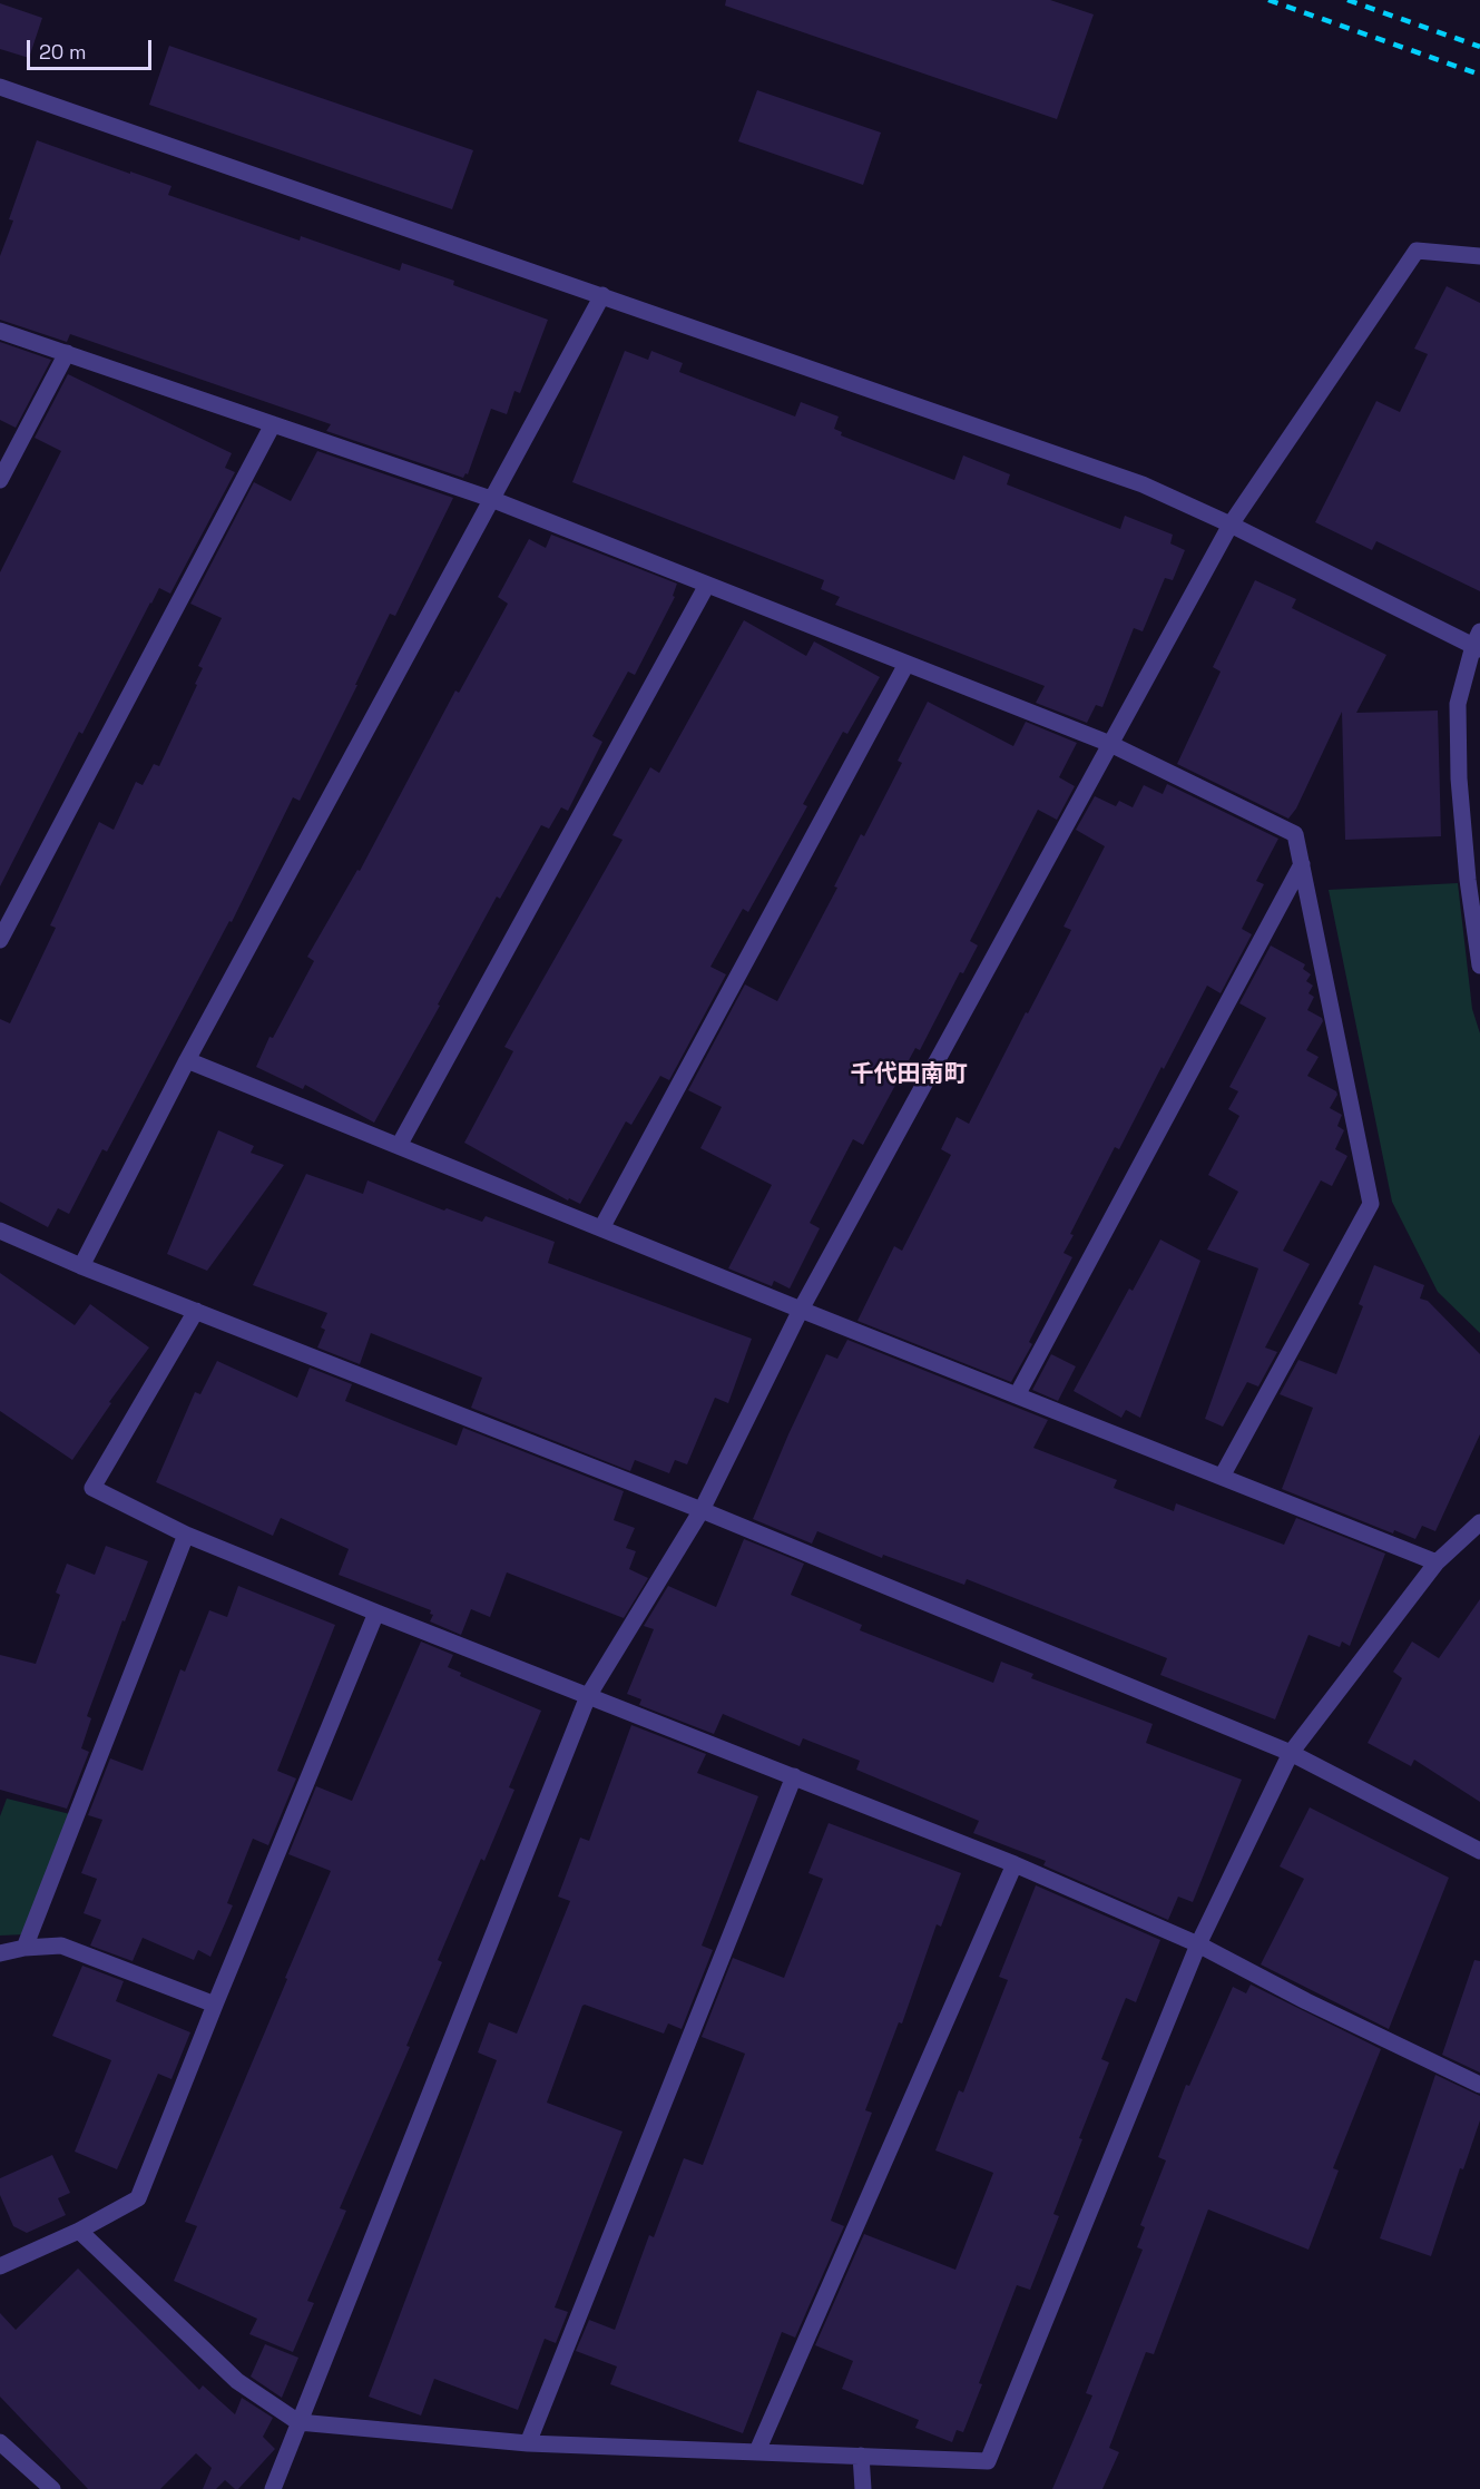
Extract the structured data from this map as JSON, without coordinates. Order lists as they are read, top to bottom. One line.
{"districts":["千代田南町"],"scale_bar":"20 m"}
